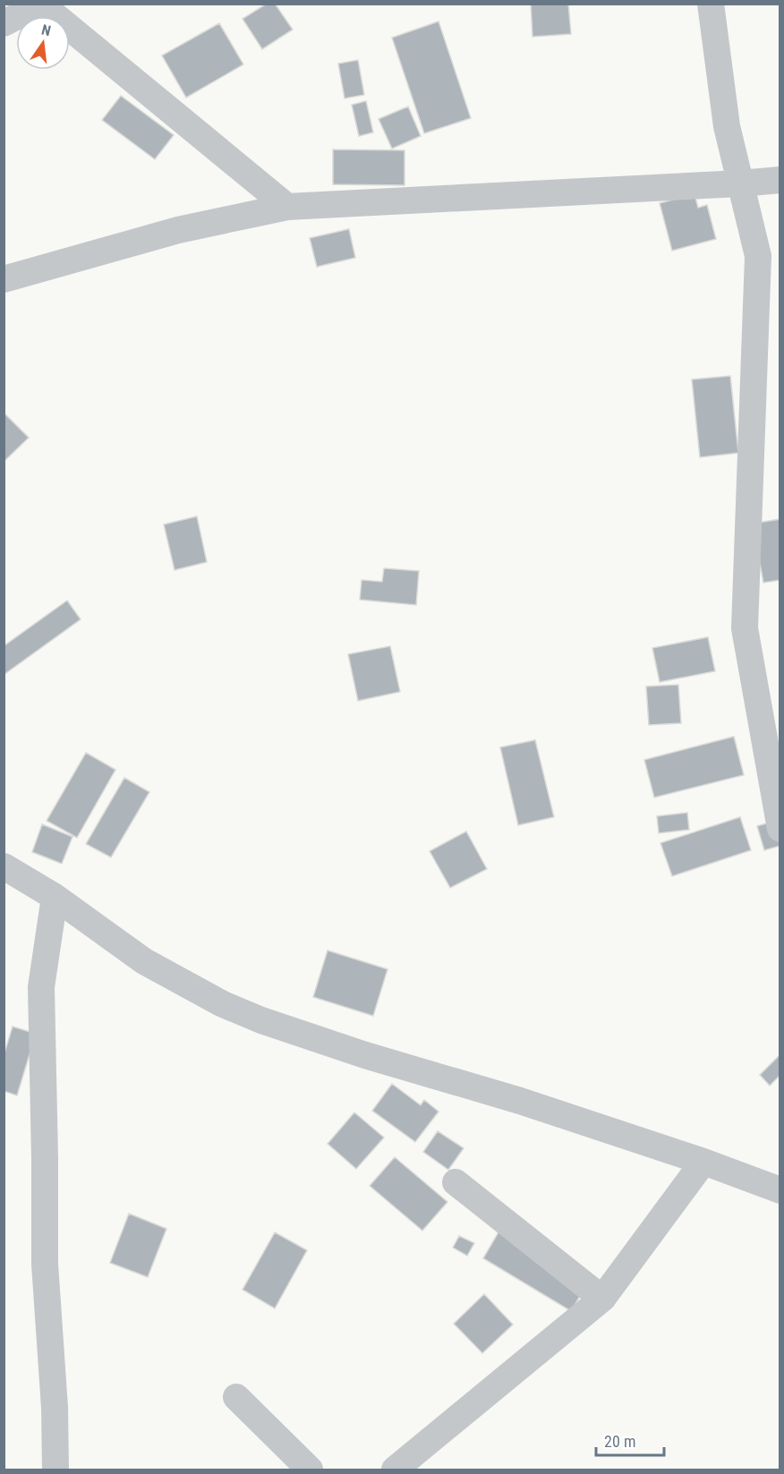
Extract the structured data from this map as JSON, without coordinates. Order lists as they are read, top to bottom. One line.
{"scale_bar":"20 m","north":"top"}
